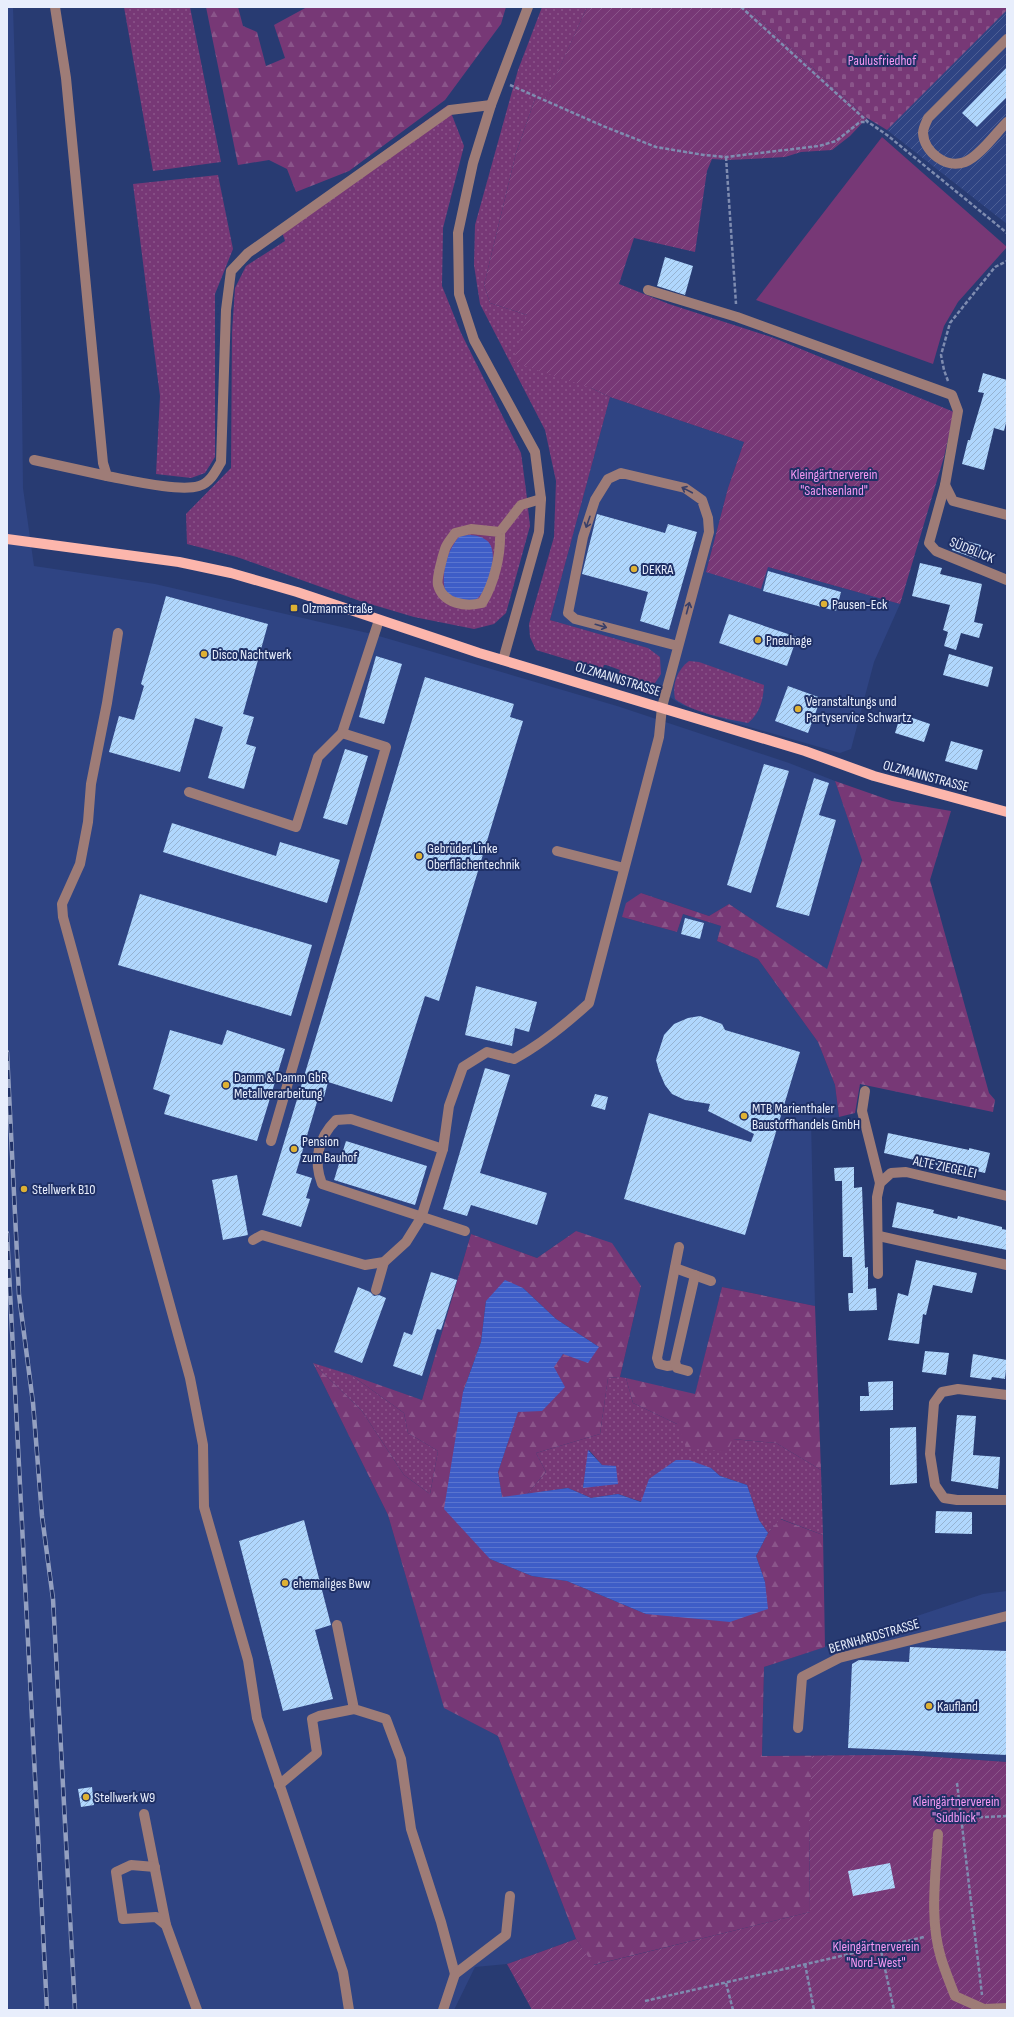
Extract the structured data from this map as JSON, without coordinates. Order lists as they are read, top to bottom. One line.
{"streets":{"main road":["OLZMANNSTRASSE"],"street":["SÜDBLICK","ALTE ZIEGELEI","BERNHARDSTRASSE"]},"parks":["Paulusfriedhof","Kleingärtnerverein \"Sachsenland\"","Kleingärtnerverein \"Südblick\"","Kleingärtnerverein \"Nord-West\""],"places":{"other":["DEKRA","Pausen-Eck","Pneuhage","Disco Nachtwerk","Veranstaltungs und Partyservice Schwartz","Gebrüder Linke Oberflächentechnik","Damm & Damm GbR Metallverarbeitung","MTB Marienthaler Baustoffhandels GmbH","Pension zum Bauhof","Stellwerk B10","ehemaliges Bww","Kaufland","Stellwerk W9"],"transit":["Olzmannstraße"]}}
